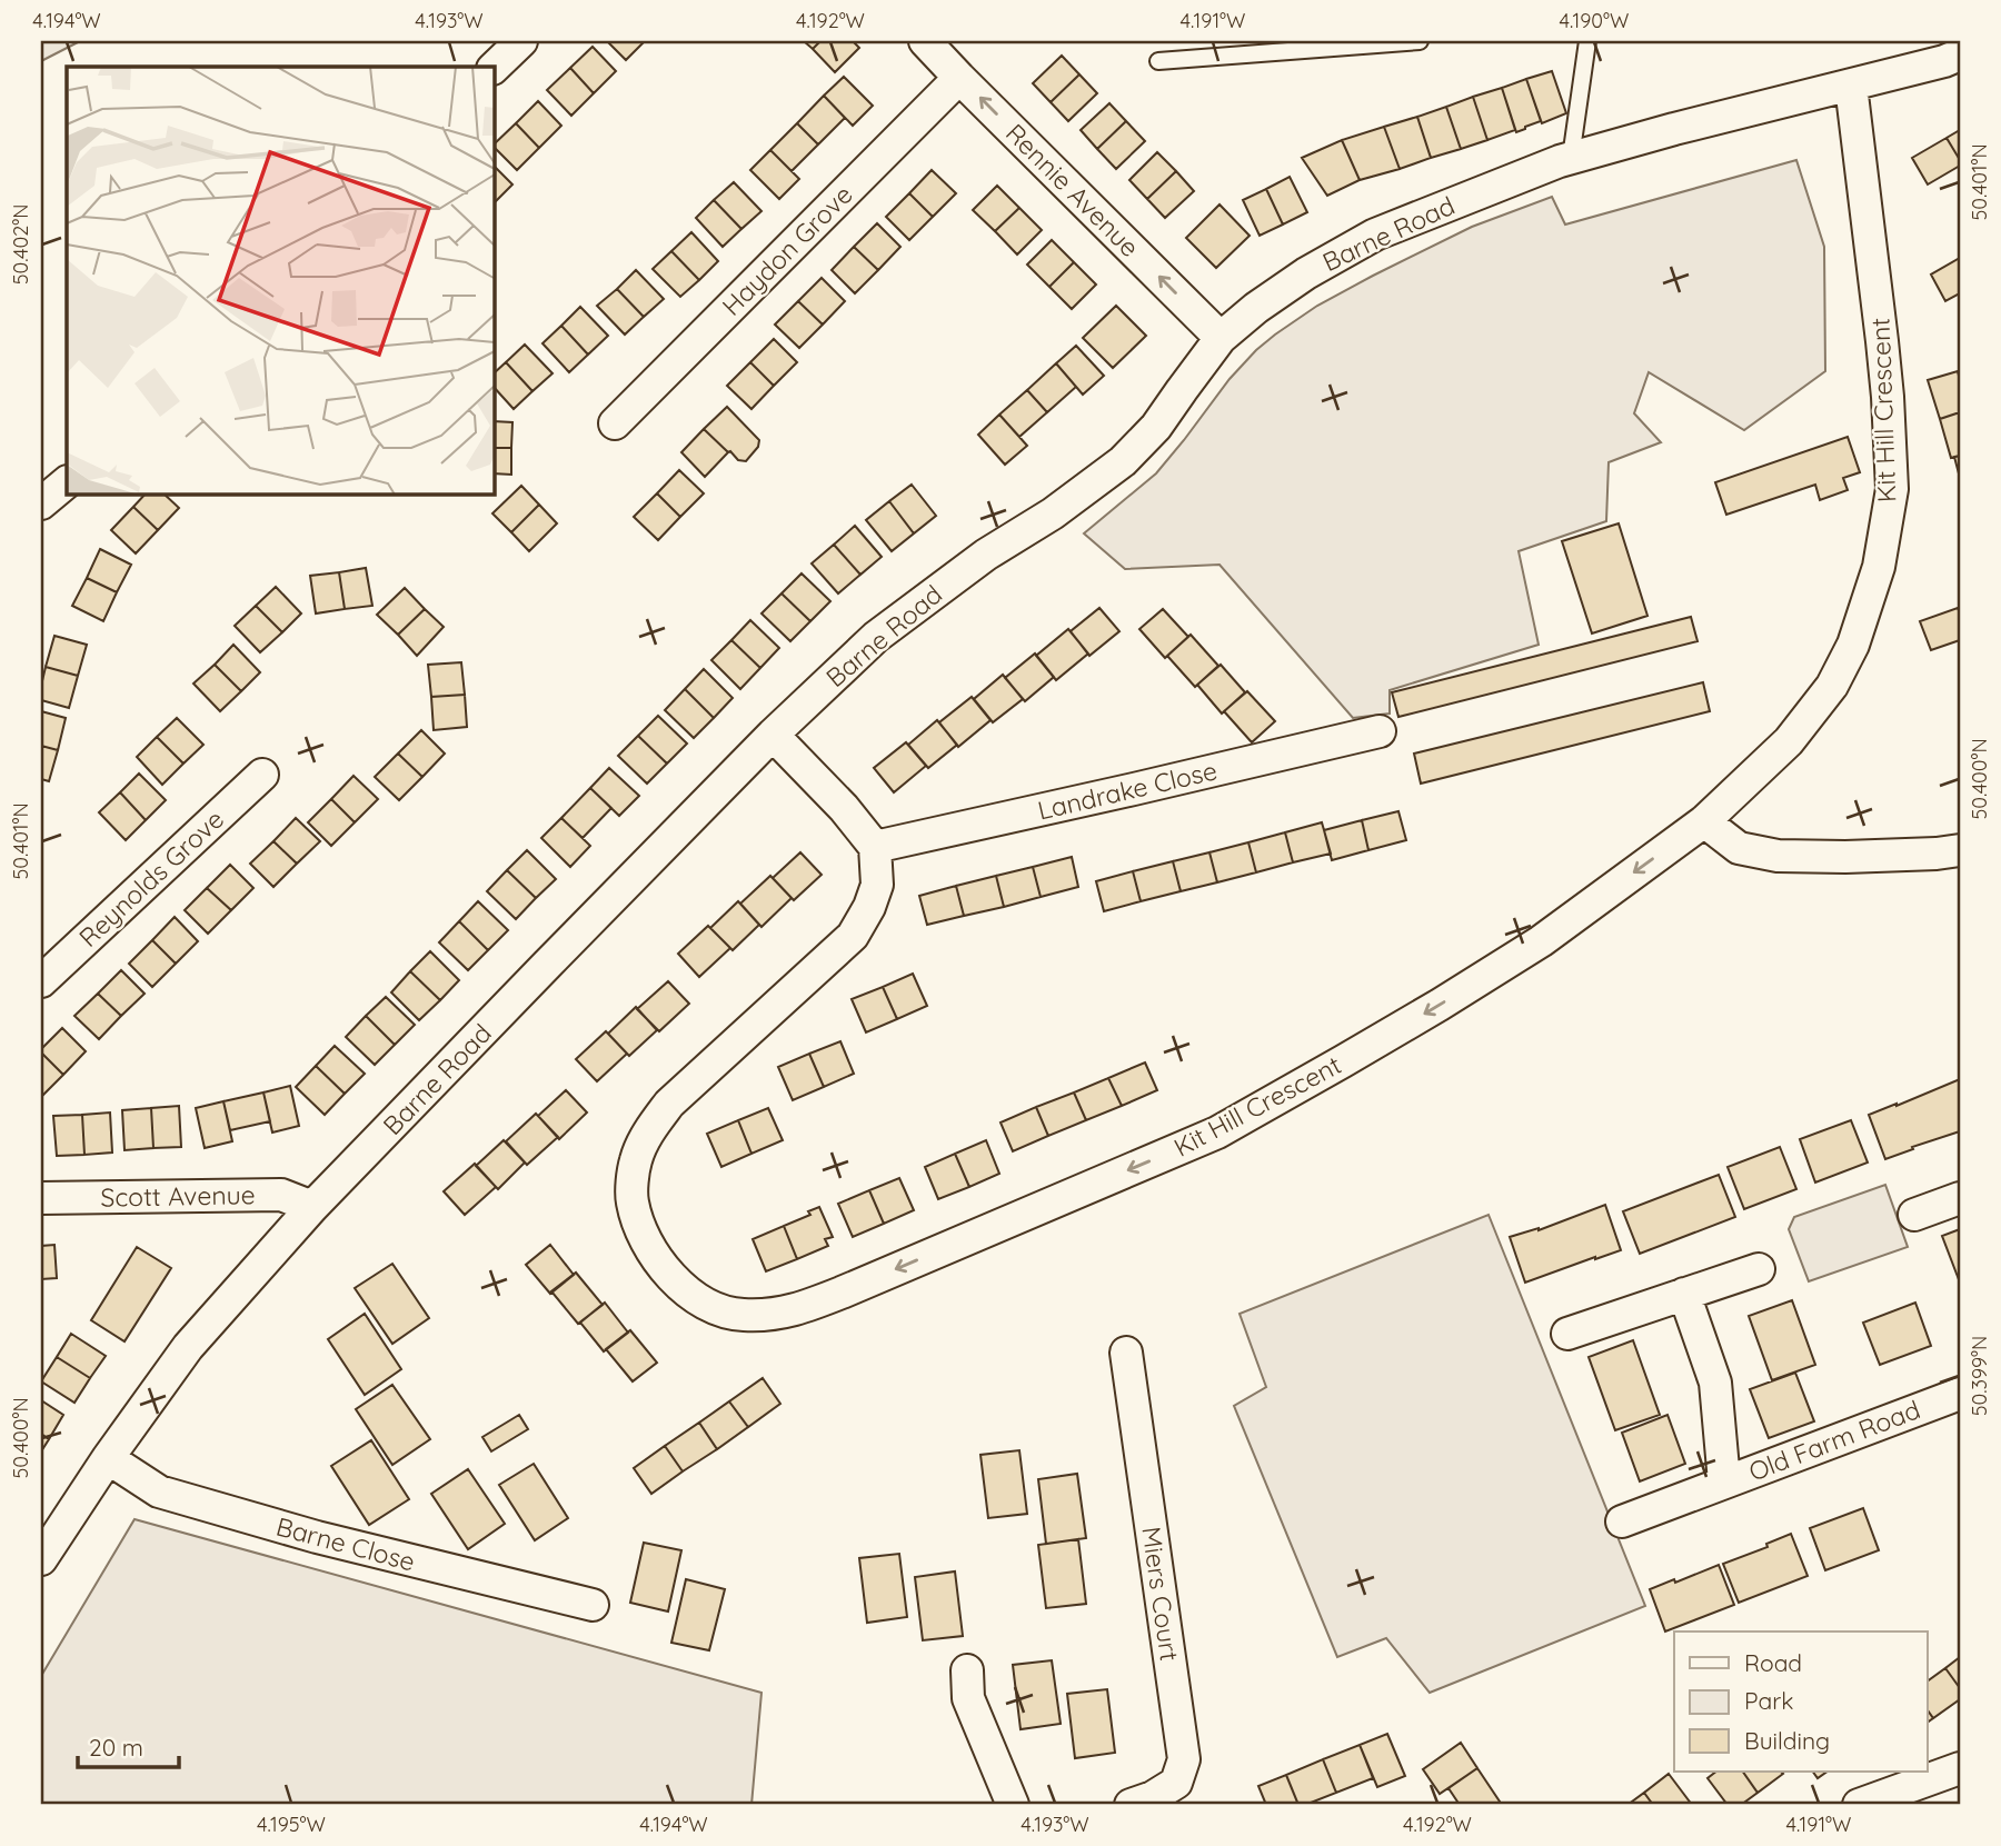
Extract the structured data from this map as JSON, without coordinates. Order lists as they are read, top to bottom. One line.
{"streets":{"street":["Rennie Avenue","Barne Road","Haydon Grove","Kit Hill Crescent","Landrake Close","Reynolds Grove","Scott Avenue","Old Farm Road","Barne Close","Miers Court"]},"crossings":[["Rennie Avenue","Barne Road"],["Rennie Avenue","Haydon Grove"],["Barne Road","Kit Hill Crescent"],["Barne Road","Scott Avenue"],["Barne Road","Barne Close"],["Kit Hill Crescent","Landrake Close"]],"one_way":["Rennie Avenue"],"legend":["Road","Park","Building"],"scale_bar":"20 m","coordinates":["4.194°W","4.193°W","4.192°W","4.191°W","4.190°W","50.401°N","50.402°N","50.400°N","50.399°N","4.195°W"]}
